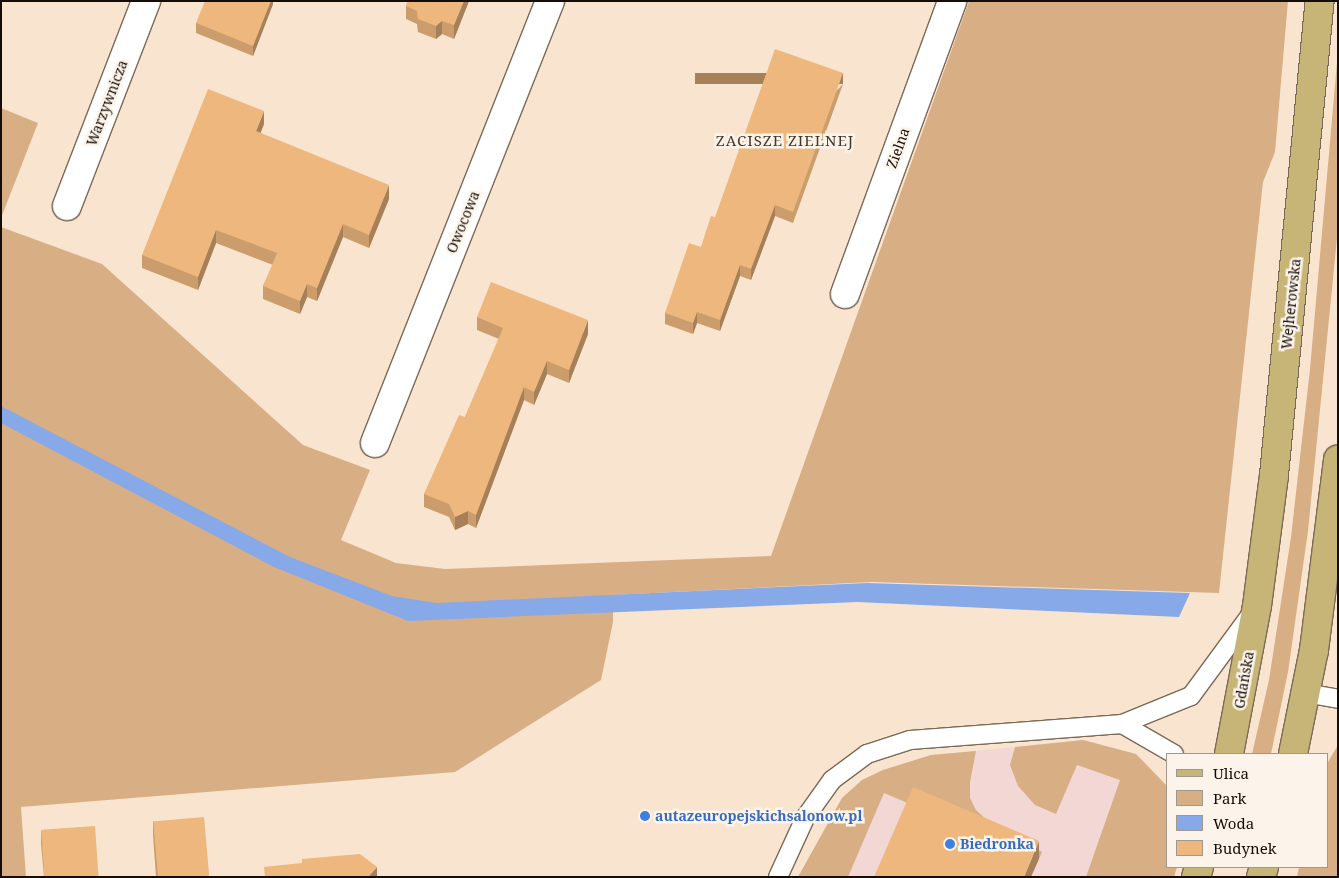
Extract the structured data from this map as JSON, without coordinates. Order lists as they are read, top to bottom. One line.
{"streets":{"main road":["Wejherowska","Gdańska"],"street":["Warzywnicza","Zielna","Owocowa"]},"crossings":[["Wejherowska","Gdańska"]],"districts":["ZACISZE ZIELNEJ"],"places":["autazeuropejskichsalonow.pl","Biedronka"],"legend":["Ulica","Park","Woda","Budynek"]}
